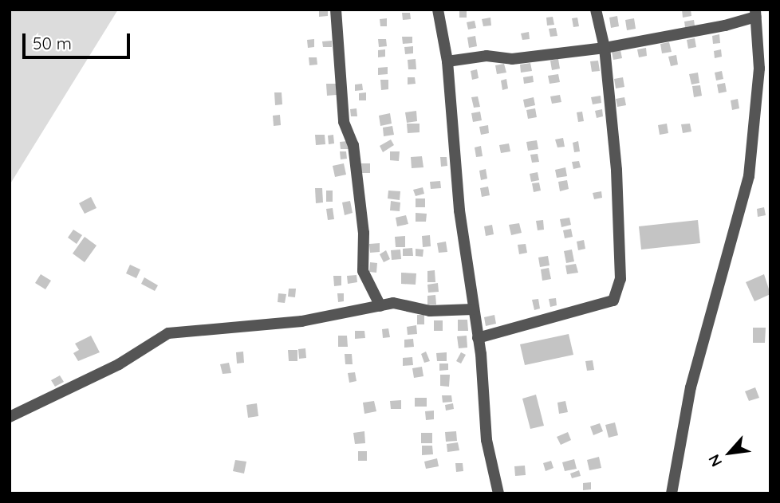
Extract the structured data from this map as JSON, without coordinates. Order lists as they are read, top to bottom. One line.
{"scale_bar":"50 m","north":"bottom left"}
